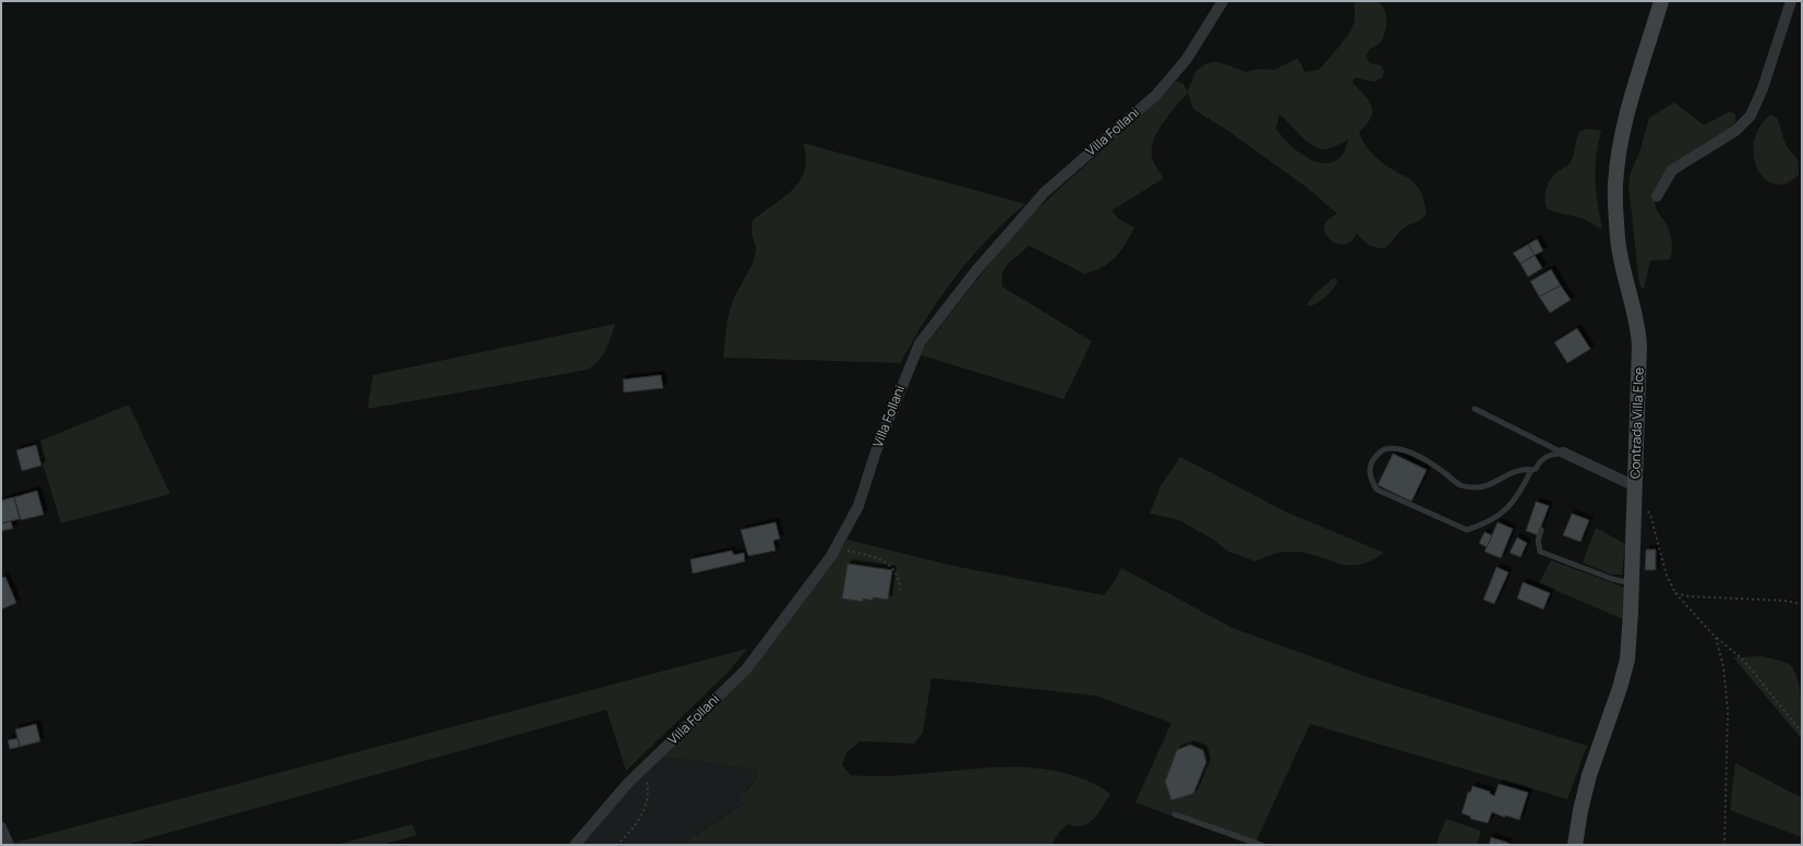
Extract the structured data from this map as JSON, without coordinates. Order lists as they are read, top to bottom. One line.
{"streets":{"main road":["Contrada Villa Elce"],"street":["Villa Follani"]}}
